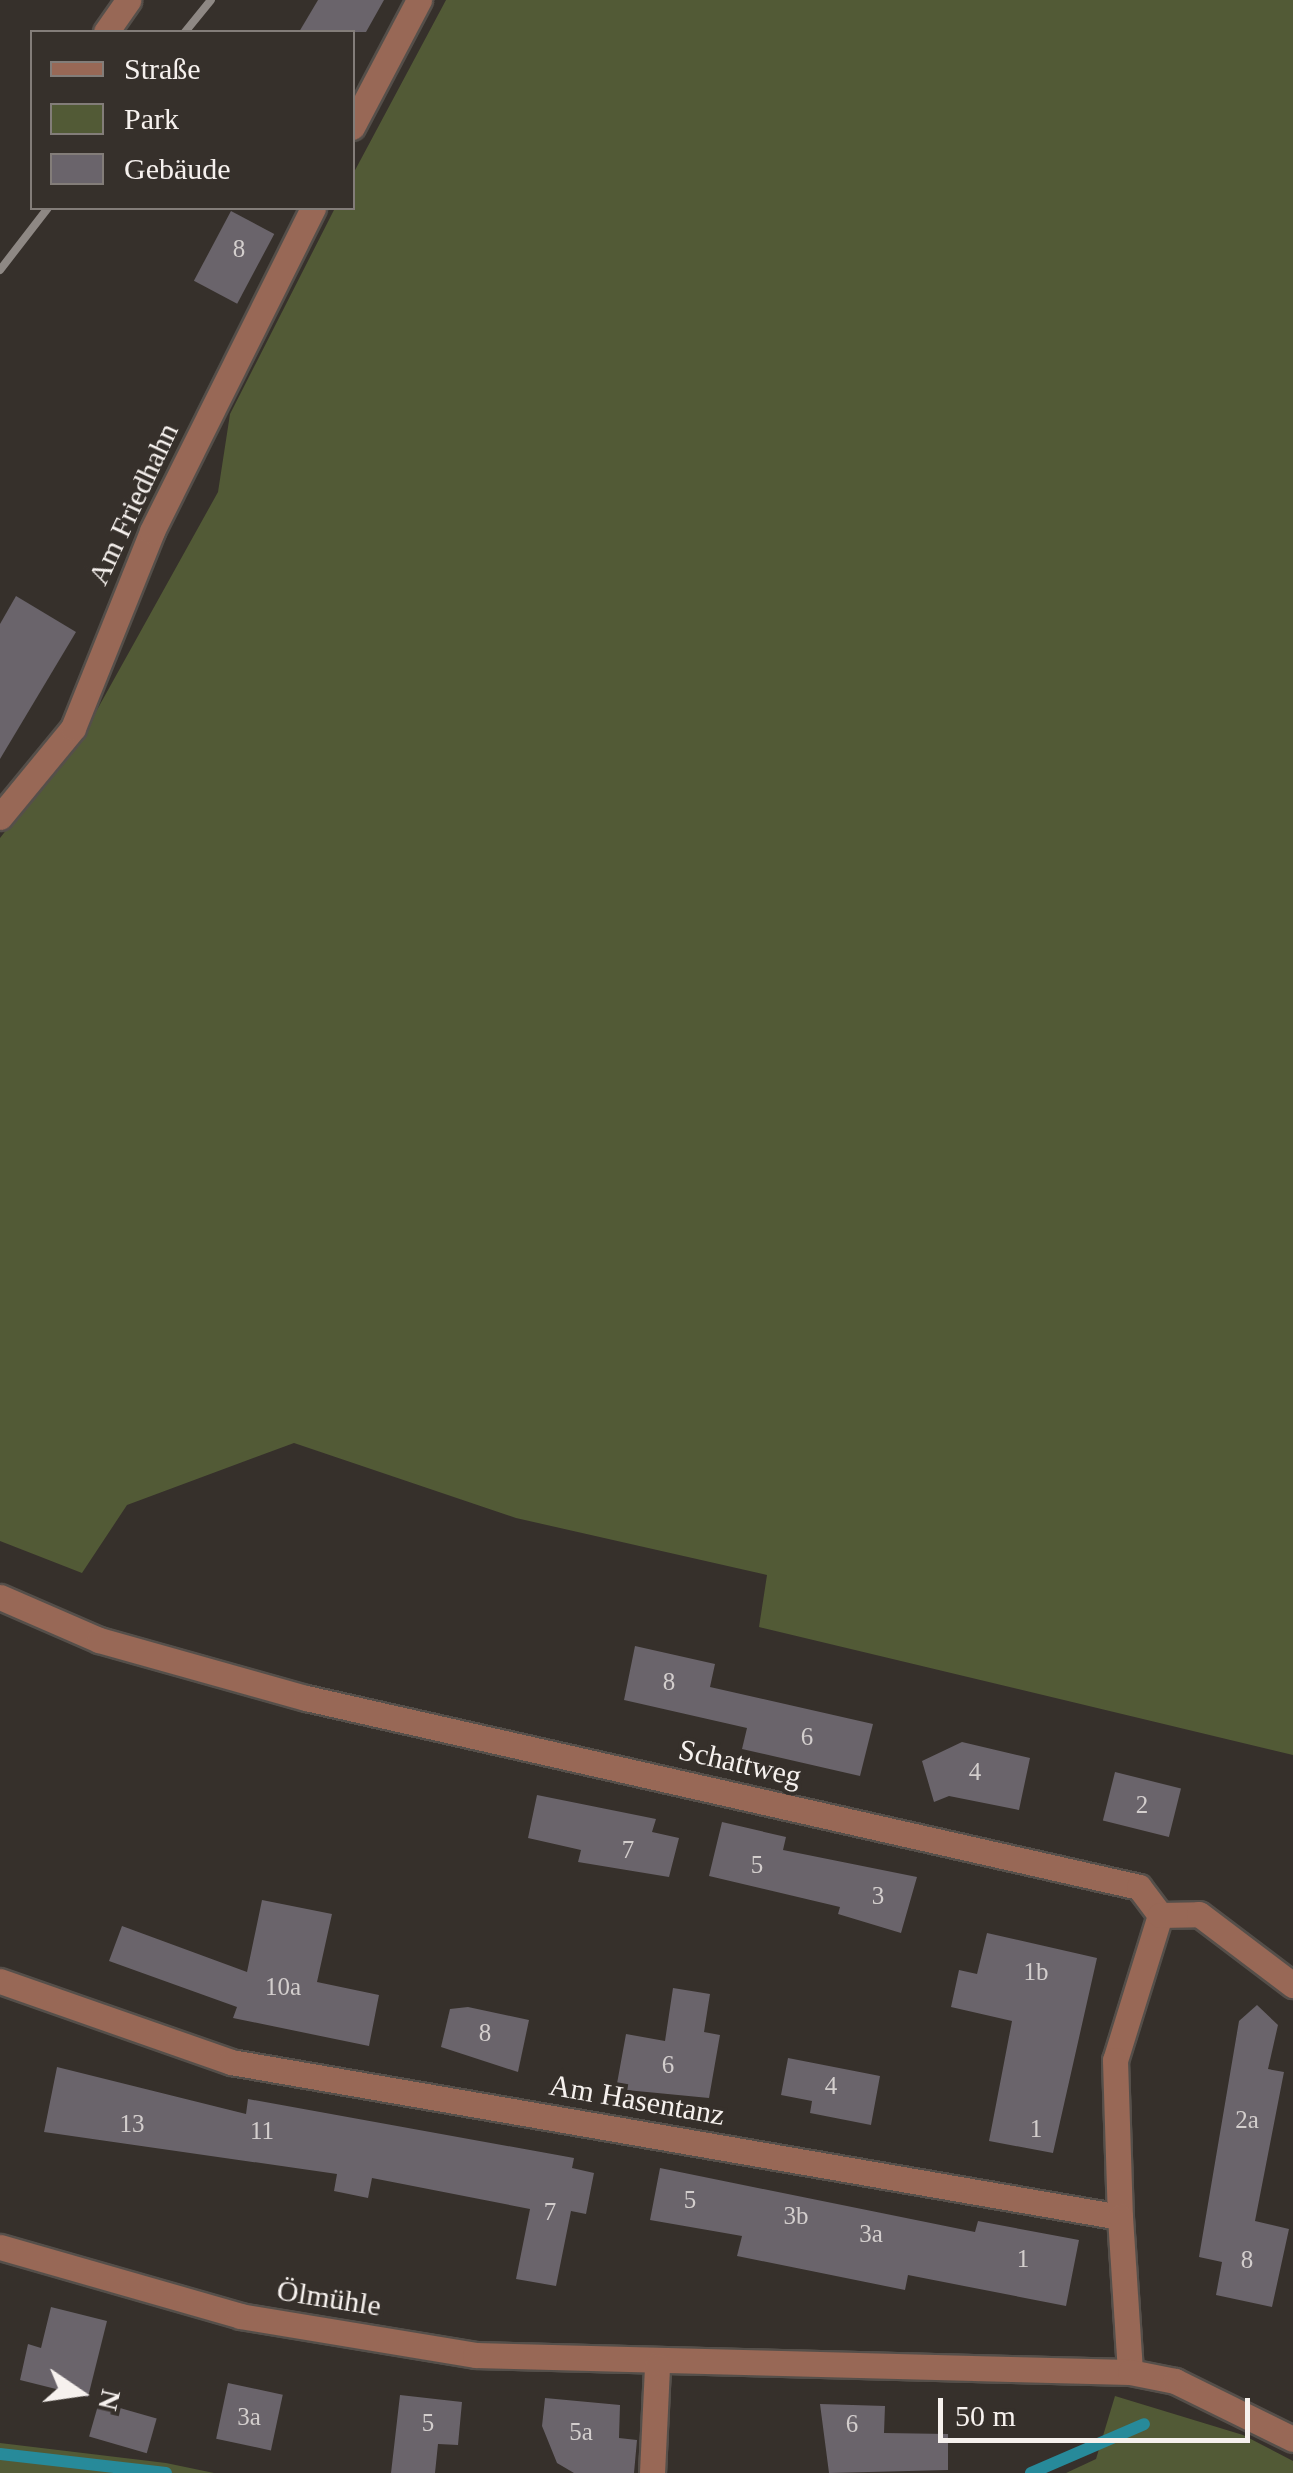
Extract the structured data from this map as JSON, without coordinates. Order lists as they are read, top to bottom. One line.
{"streets":{"street":["Am Friedhahn","Schattweg","Am Hasentanz","Ölmühle"]},"house_numbers":["8","8","6","4","2","7","5","3","1b","10a","8","6","4","2a","13","1","11","5","7","3b","3a","1","8","3a","5","6","5a"],"legend":["Straße","Park","Gebäude"],"scale_bar":"50 m","north":"right"}
